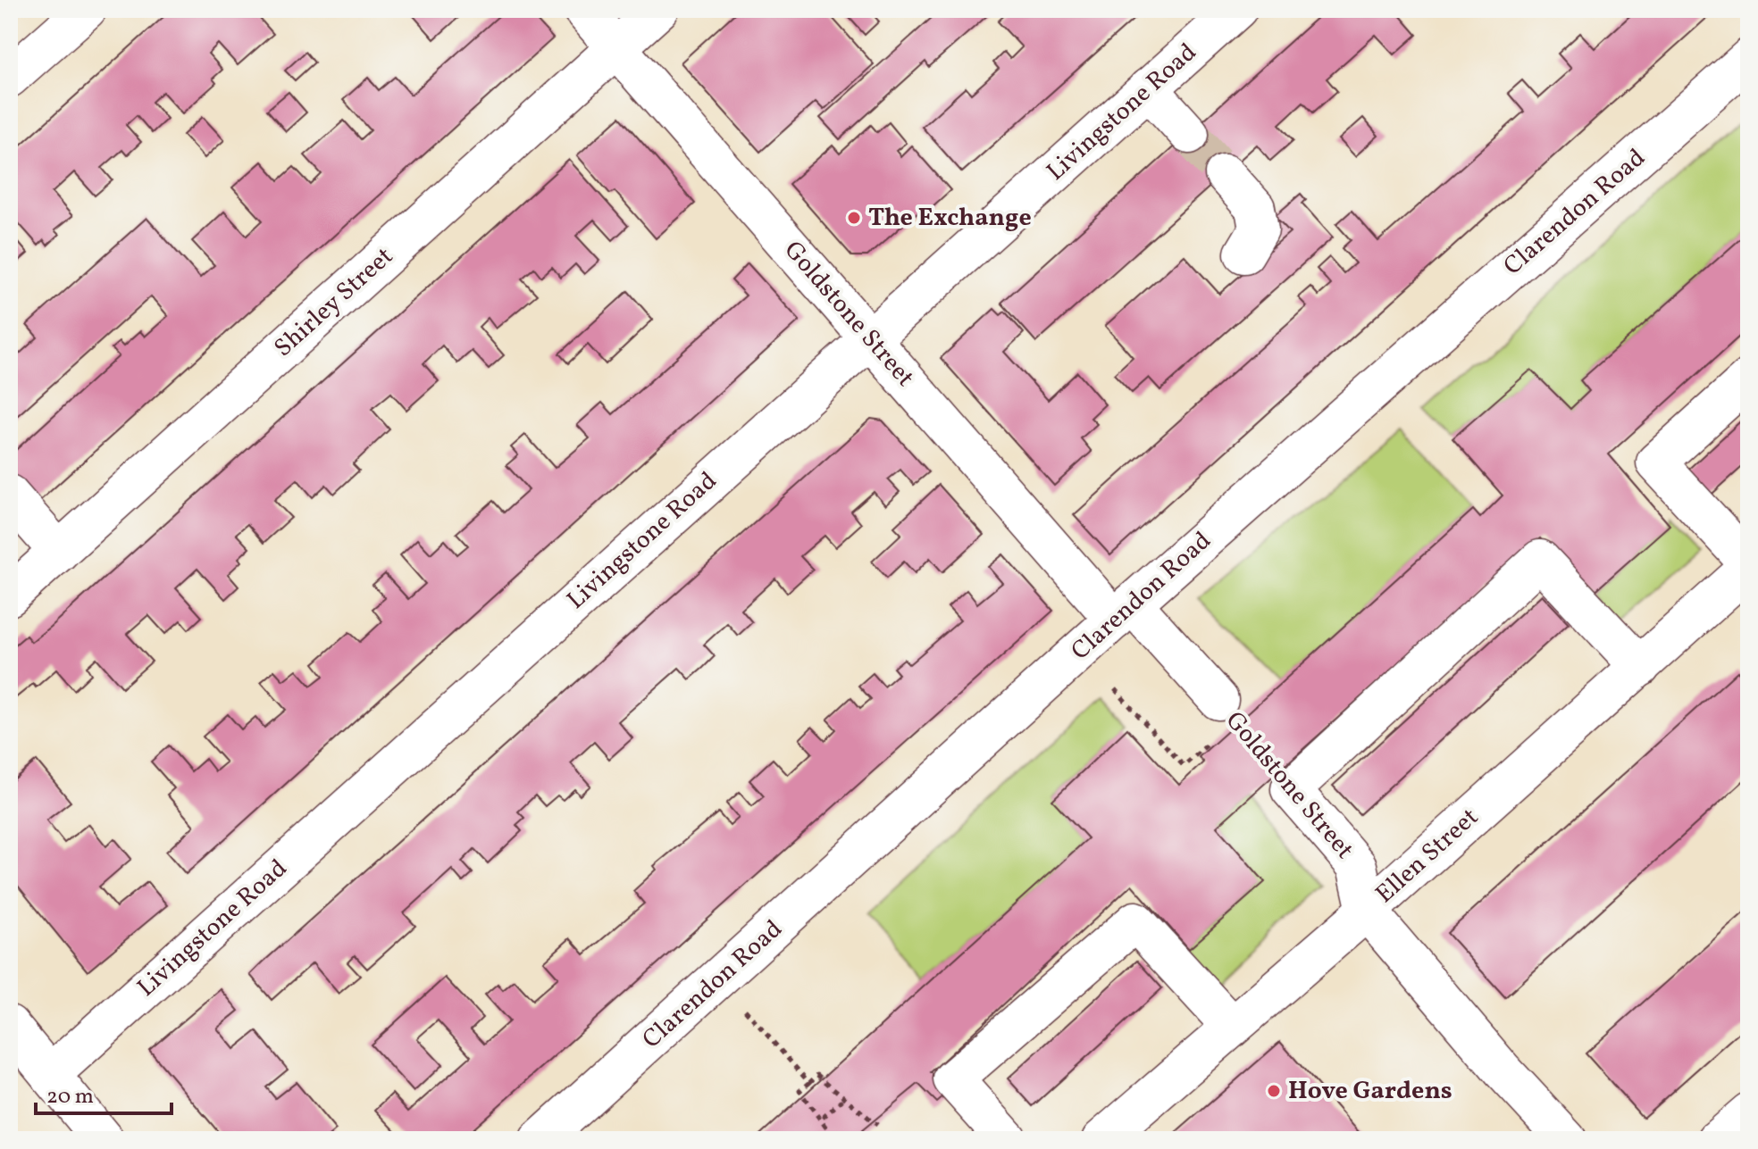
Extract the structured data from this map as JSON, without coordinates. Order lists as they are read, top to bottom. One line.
{"streets":{"street":["Livingstone Road","Clarendon Road","Shirley Street","Goldstone Street","Ellen Street"]},"crossings":[["Livingstone Road","Goldstone Street"],["Clarendon Road","Goldstone Street"],["Shirley Street","Goldstone Street"],["Goldstone Street","Ellen Street"]],"places":["The Exchange","Hove Gardens"],"scale_bar":"20 m"}
